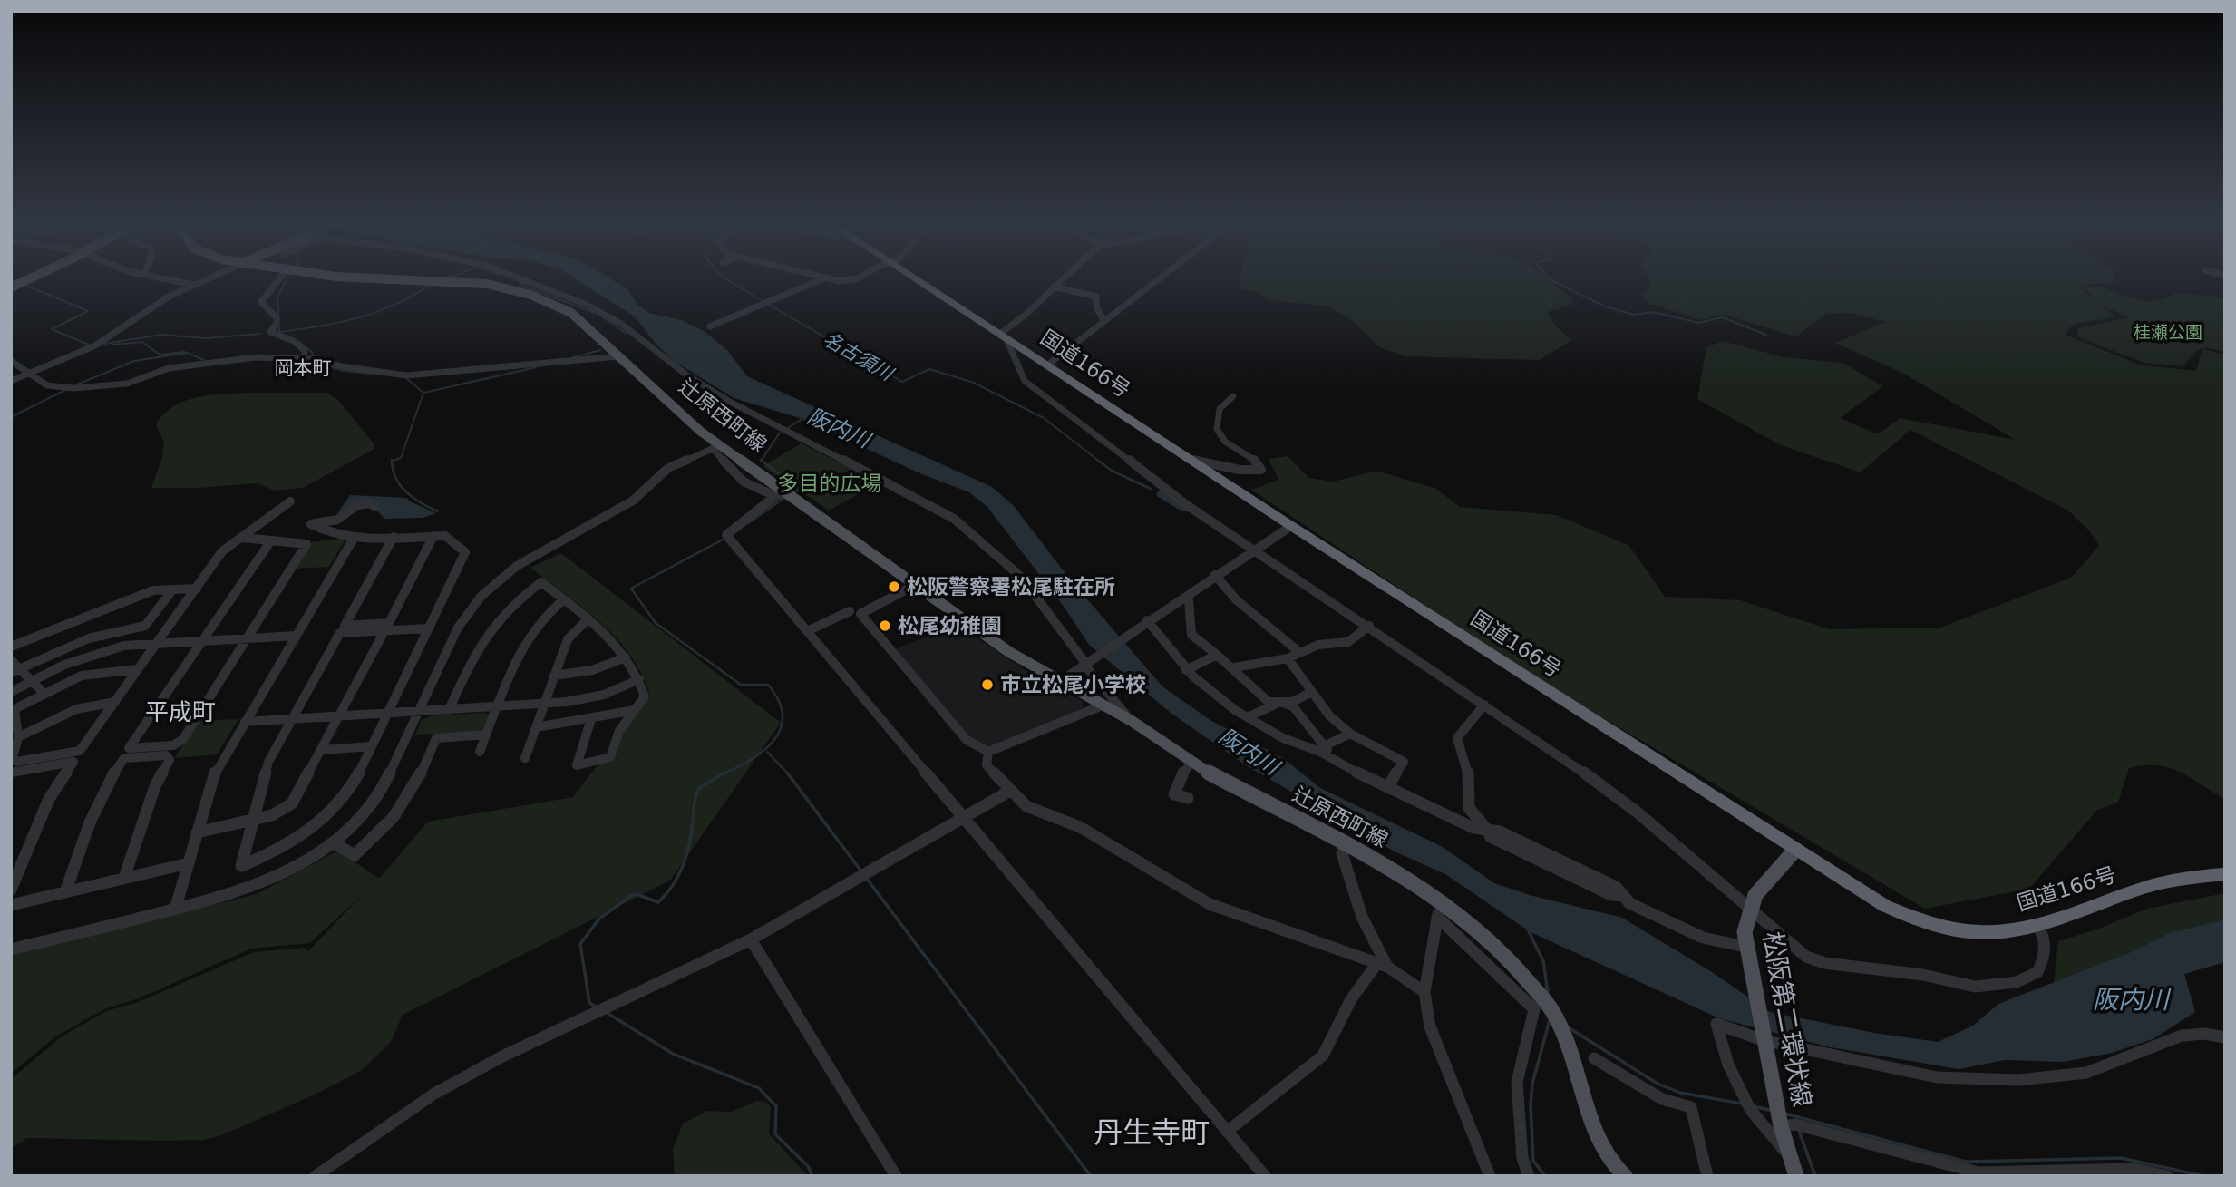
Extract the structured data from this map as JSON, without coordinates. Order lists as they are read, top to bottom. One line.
{"streets":{"highway":["国道166号"],"main road":["辻原西町線","松阪第二環状線"]},"crossings":[["国道166号","松阪第二環状線"]],"districts":["岡本町","平成町","丹生寺町"],"water":["名古須川","阪内川"],"parks":["桂瀬公園","多目的広場"],"places":["松阪警察署松尾駐在所","松尾幼稚園","市立松尾小学校"]}
